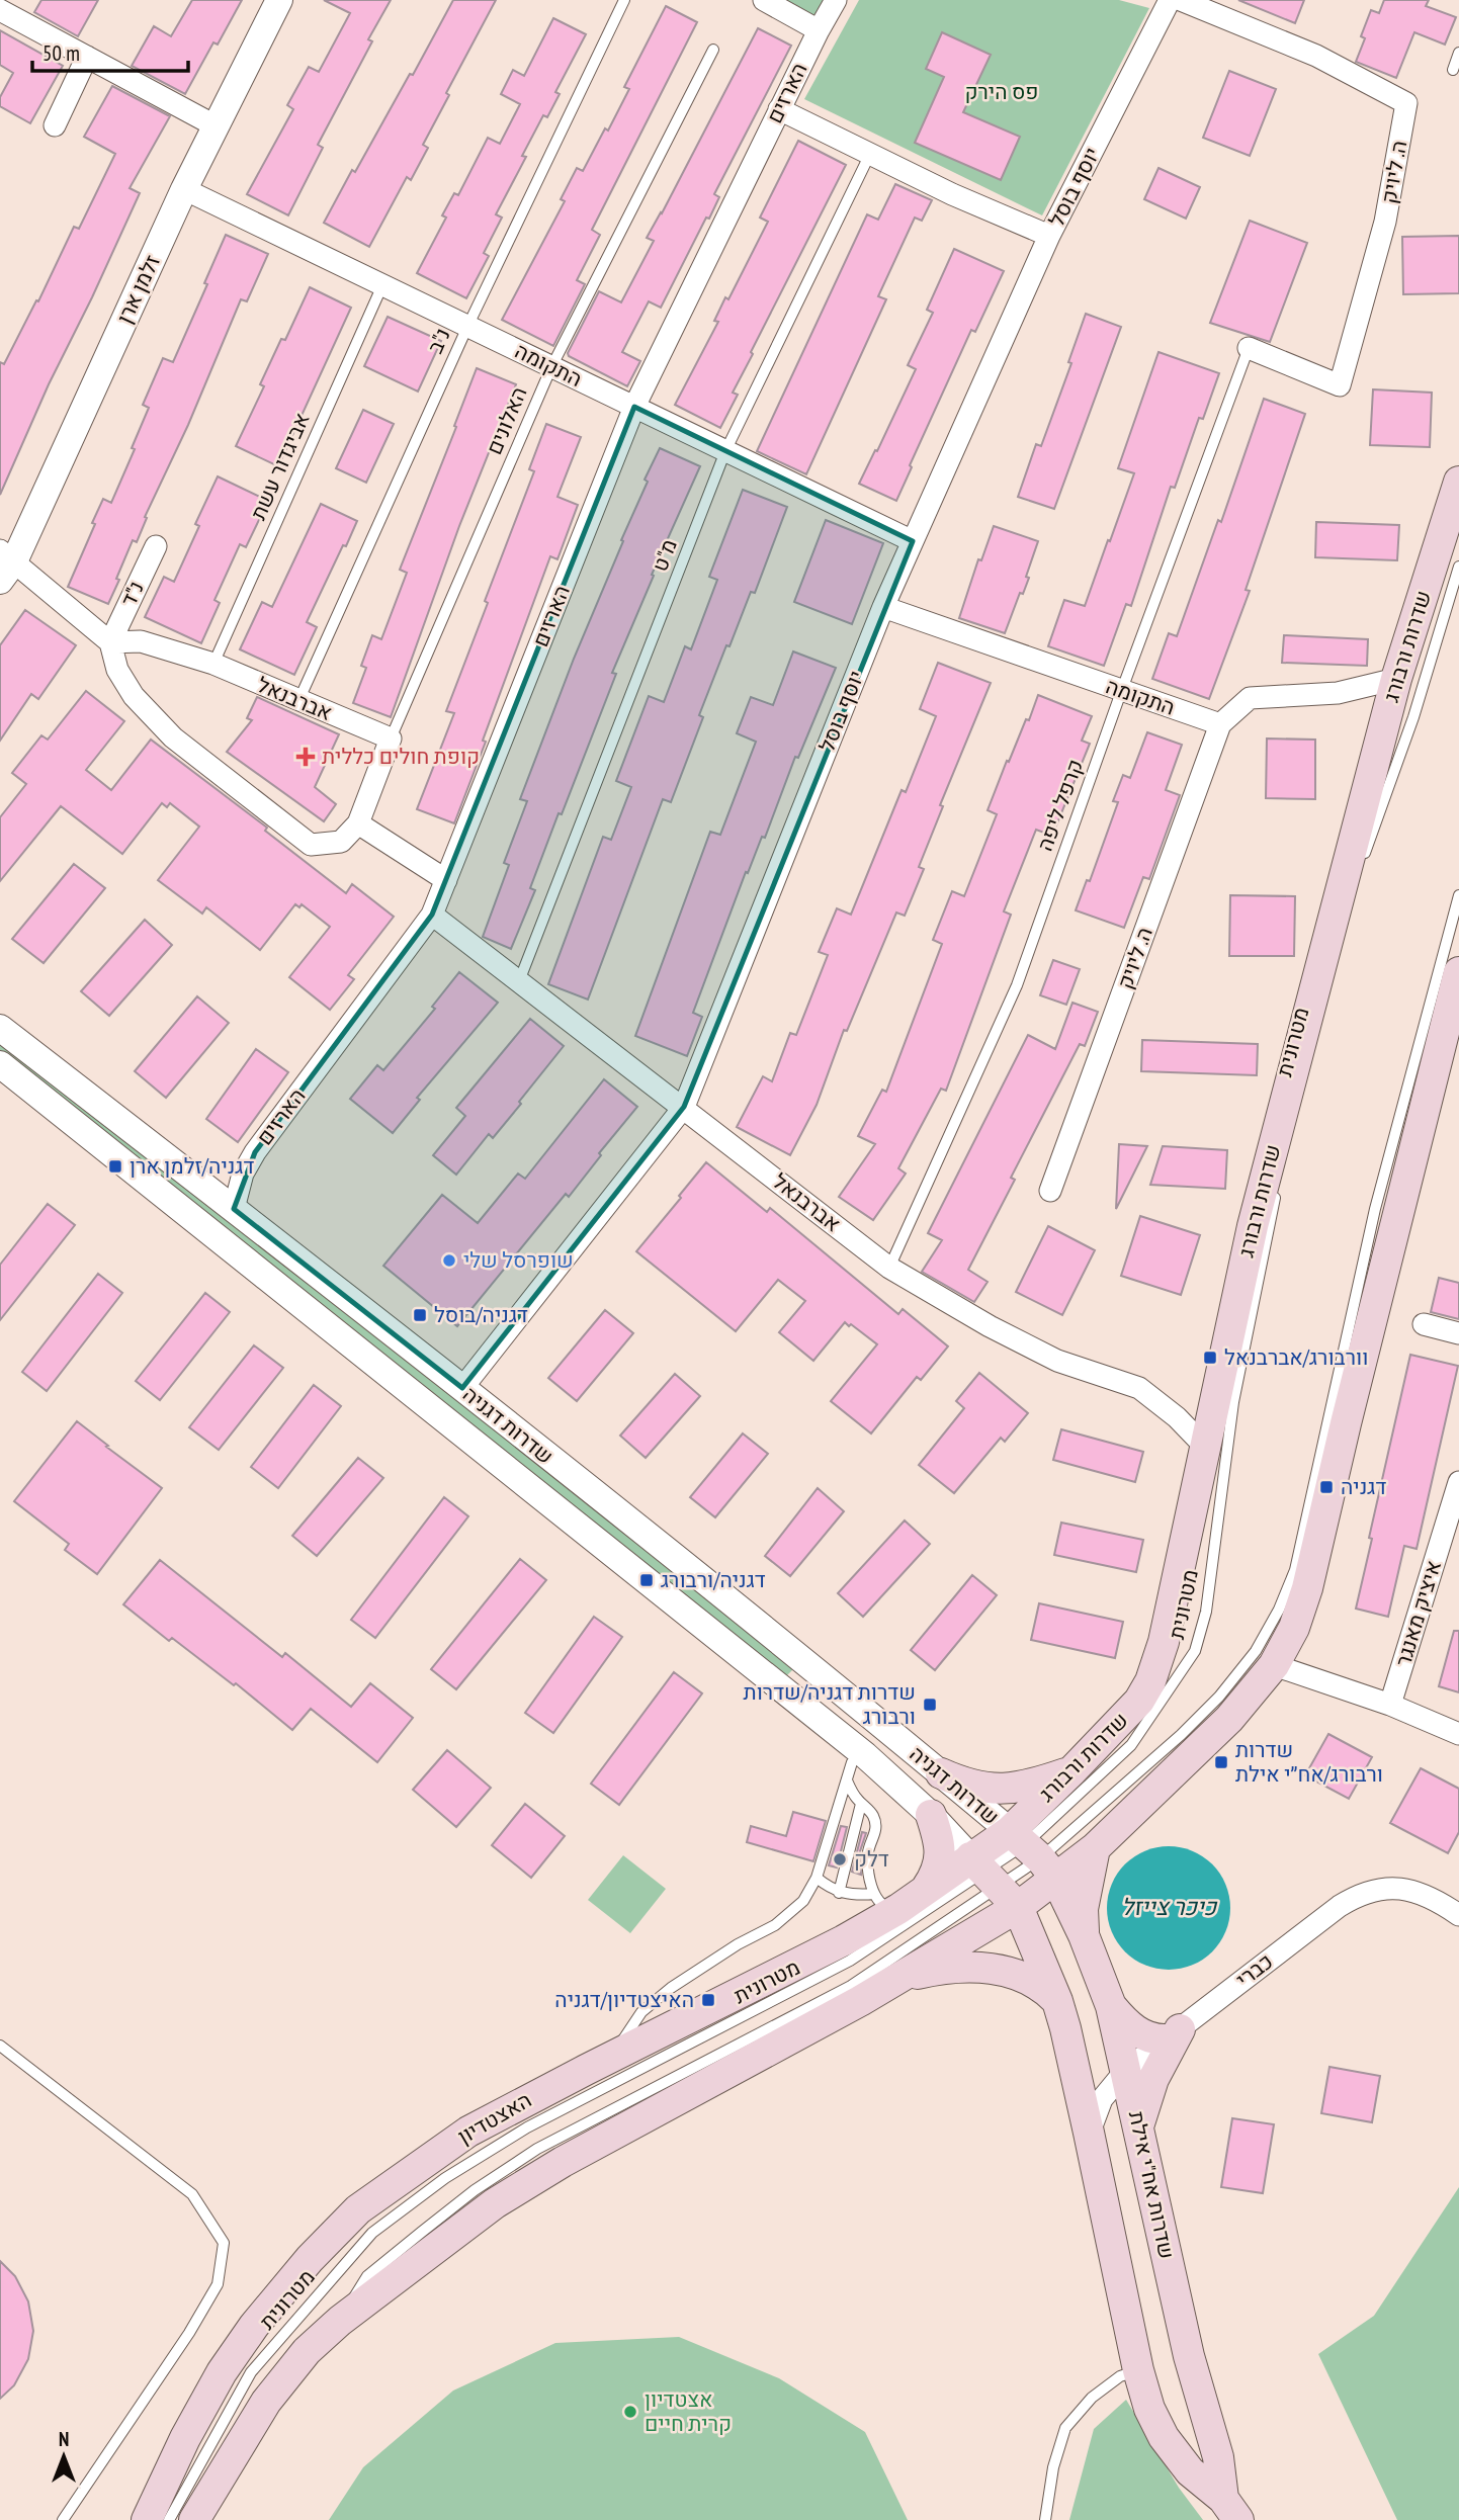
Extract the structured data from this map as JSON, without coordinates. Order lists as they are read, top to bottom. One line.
{"streets":{"main road":["שדרות ורבורג","האצטדיון","שדרות אח\"י אילת"],"street":["הארזים","ה. ליויק","יוסף בוסל","זלמן ארן","התקומה","נ\"ד","אברבנאל","שדרות דגניה","איציק מאנגר","כברי"],"lane":["נ\"ב","האלונים","אביגדור עשת","מ\"ט","קרפל ליפה","מטרונית"]},"crossings":[["הארזים","התקומה"],["הארזים","אברבנאל"],["הארזים","שדרות דגניה"],["ה. ליויק","התקומה"],["ה. ליויק","קרפל ליפה"],["יוסף בוסל","התקומה"],["יוסף בוסל","אברבנאל"],["יוסף בוסל","שדרות דגניה"],["זלמן ארן","התקומה"],["נ\"ב","התקומה"],["נ\"ב","אברבנאל"],["התקומה","האלונים"],["התקומה","אביגדור עשת"],["התקומה","מ\"ט"],["התקומה","קרפל ליפה"],["האלונים","אברבנאל"],["אביגדור עשת","אברבנאל"],["מ\"ט","אברבנאל"],["נ\"ד","אברבנאל"],["שדרות ורבורג","אברבנאל"],["שדרות ורבורג","מטרונית"],["שדרות ורבורג","שדרות דגניה"],["שדרות ורבורג","האצטדיון"],["שדרות ורבורג","שדרות אח\"י אילת"],["אברבנאל","קרפל ליפה"],["מטרונית","שדרות דגניה"],["מטרונית","האצטדיון"],["מטרונית","שדרות אח\"י אילת"],["שדרות דגניה","האצטדיון"],["שדרות דגניה","שדרות אח\"י אילת"],["כברי","שדרות אח\"י אילת"],["האצטדיון","שדרות אח\"י אילת"]],"water":["כיכר צייזל"],"parks":["פס הירק"],"places":{"health":["קופת חולים כללית"],"transit":["דגניה/זלמן ארן","דגניה/בוסל","וורבורג/אברבנאל","דגניה","דגניה/ורבורג","שדרות דגניה/שדרות ורבורג","שדרות ורבורג/אח״י אילת","האיצטדיון/דגניה"],"other":["שופרסל שלי","דלק","אצטדיון קרית חיים"]},"scale_bar":"50 m","north":"top"}
